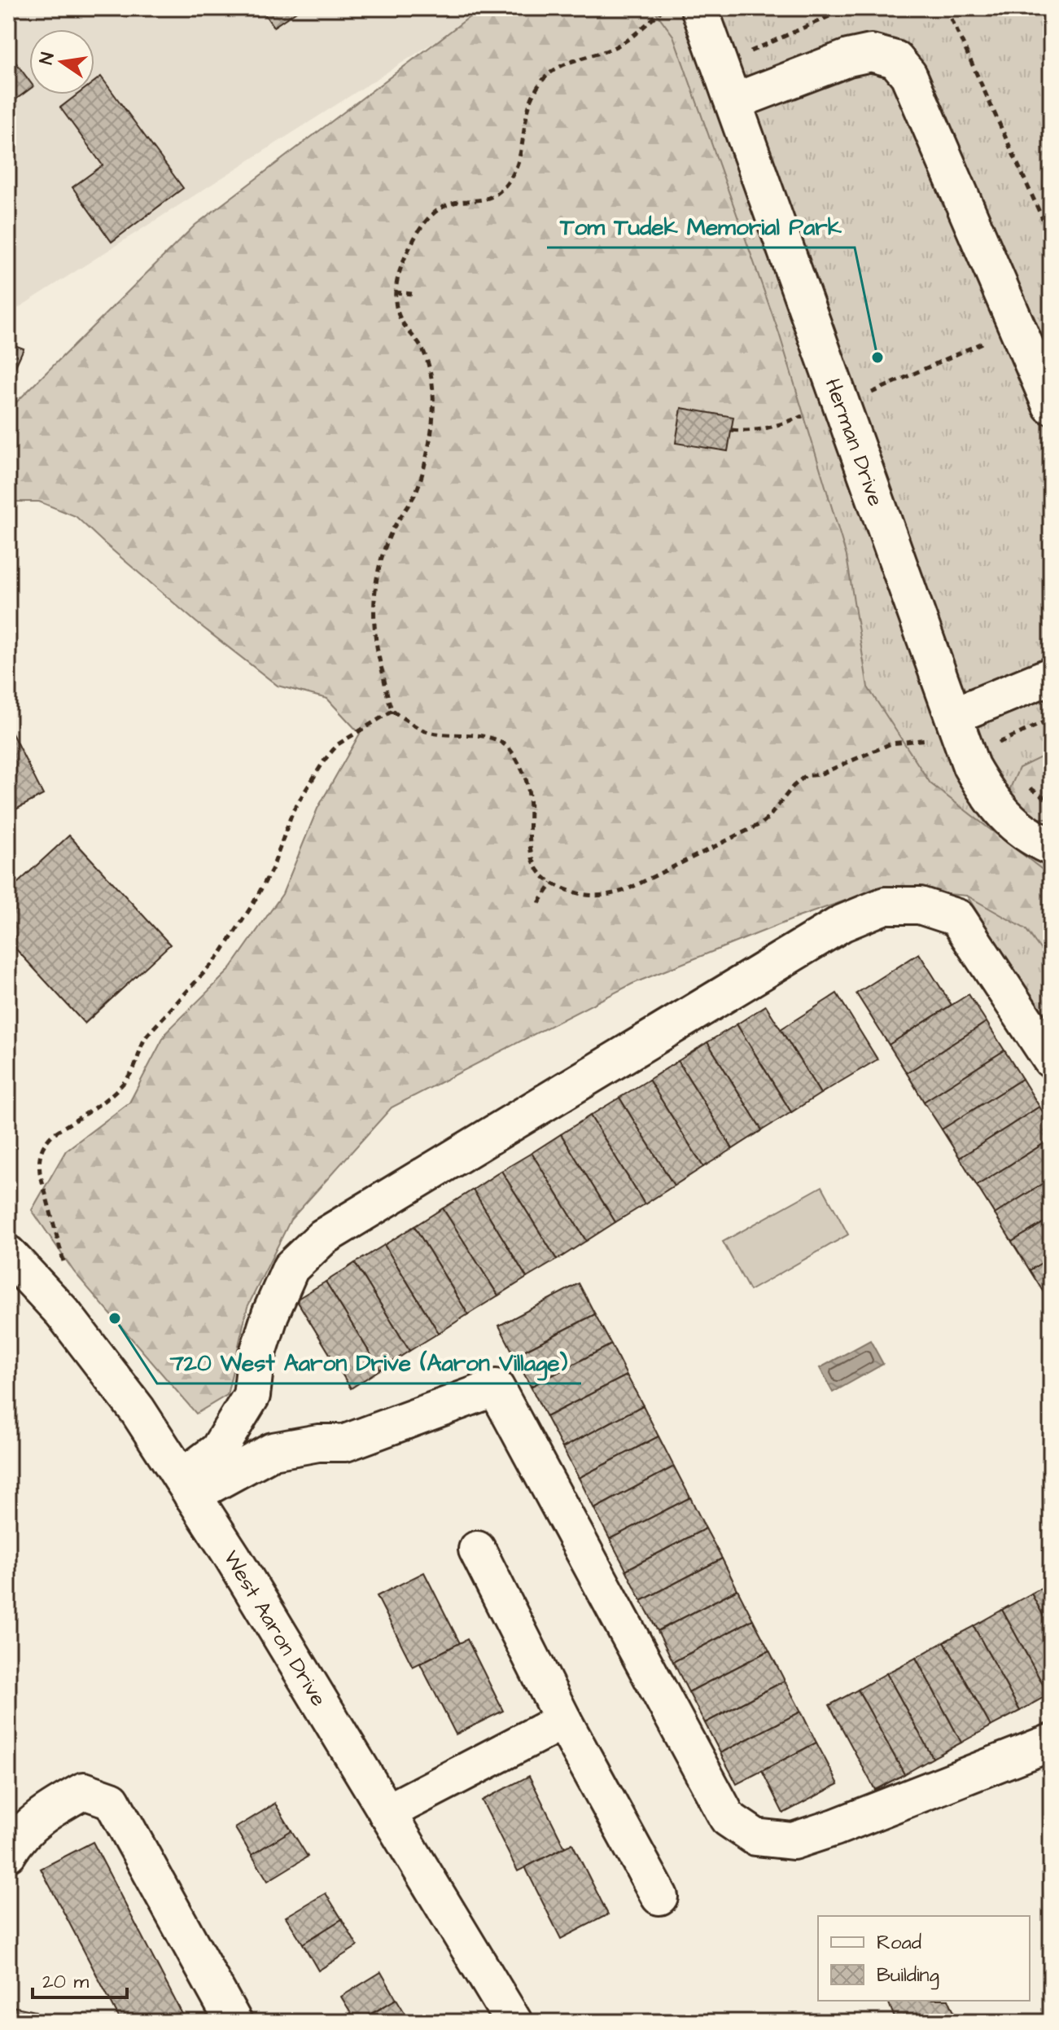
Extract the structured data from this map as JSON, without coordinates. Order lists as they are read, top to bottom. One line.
{"streets":{"street":["Herman Drive","West Aaron Drive"]},"places":["Tom Tudek Memorial Park","720 West Aaron Drive (Aaron Village)"],"legend":["Road","Building"],"scale_bar":"20 m","north":"left"}
